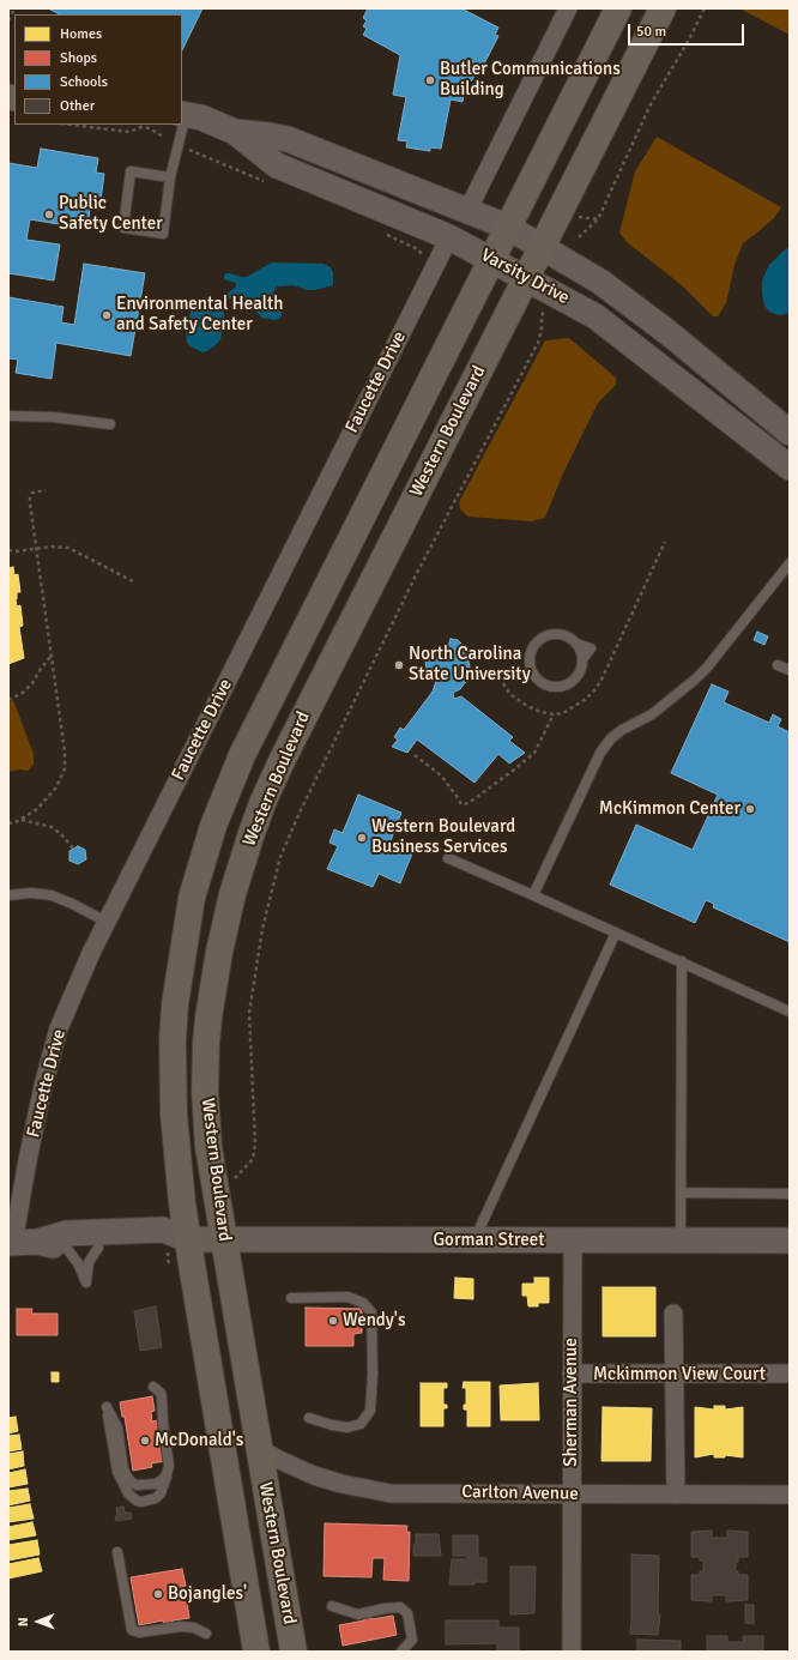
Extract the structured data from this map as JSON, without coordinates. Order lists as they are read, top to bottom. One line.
{"streets":{"main road":["Western Boulevard"],"street":["Varsity Drive","Faucette Drive","Gorman Street","Mckimmon View Court","Sherman Avenue","Carlton Avenue"]},"crossings":[["Varsity Drive","Faucette Drive"],["Varsity Drive","Western Boulevard"],["Faucette Drive","Gorman Street"],["Western Boulevard","Gorman Street"],["Western Boulevard","Carlton Avenue"],["Gorman Street","Sherman Avenue"],["Mckimmon View Court","Sherman Avenue"],["Sherman Avenue","Carlton Avenue"]],"places":["Butler Communications Building","Public Safety Center","Environmental Health and Safety Center","North Carolina State University","McKimmon Center","Western Boulevard Business Services","Wendy's","McDonald's","Bojangles'"],"legend":["Homes","Shops","Schools","Other"],"scale_bar":"50 m","north":"left"}
